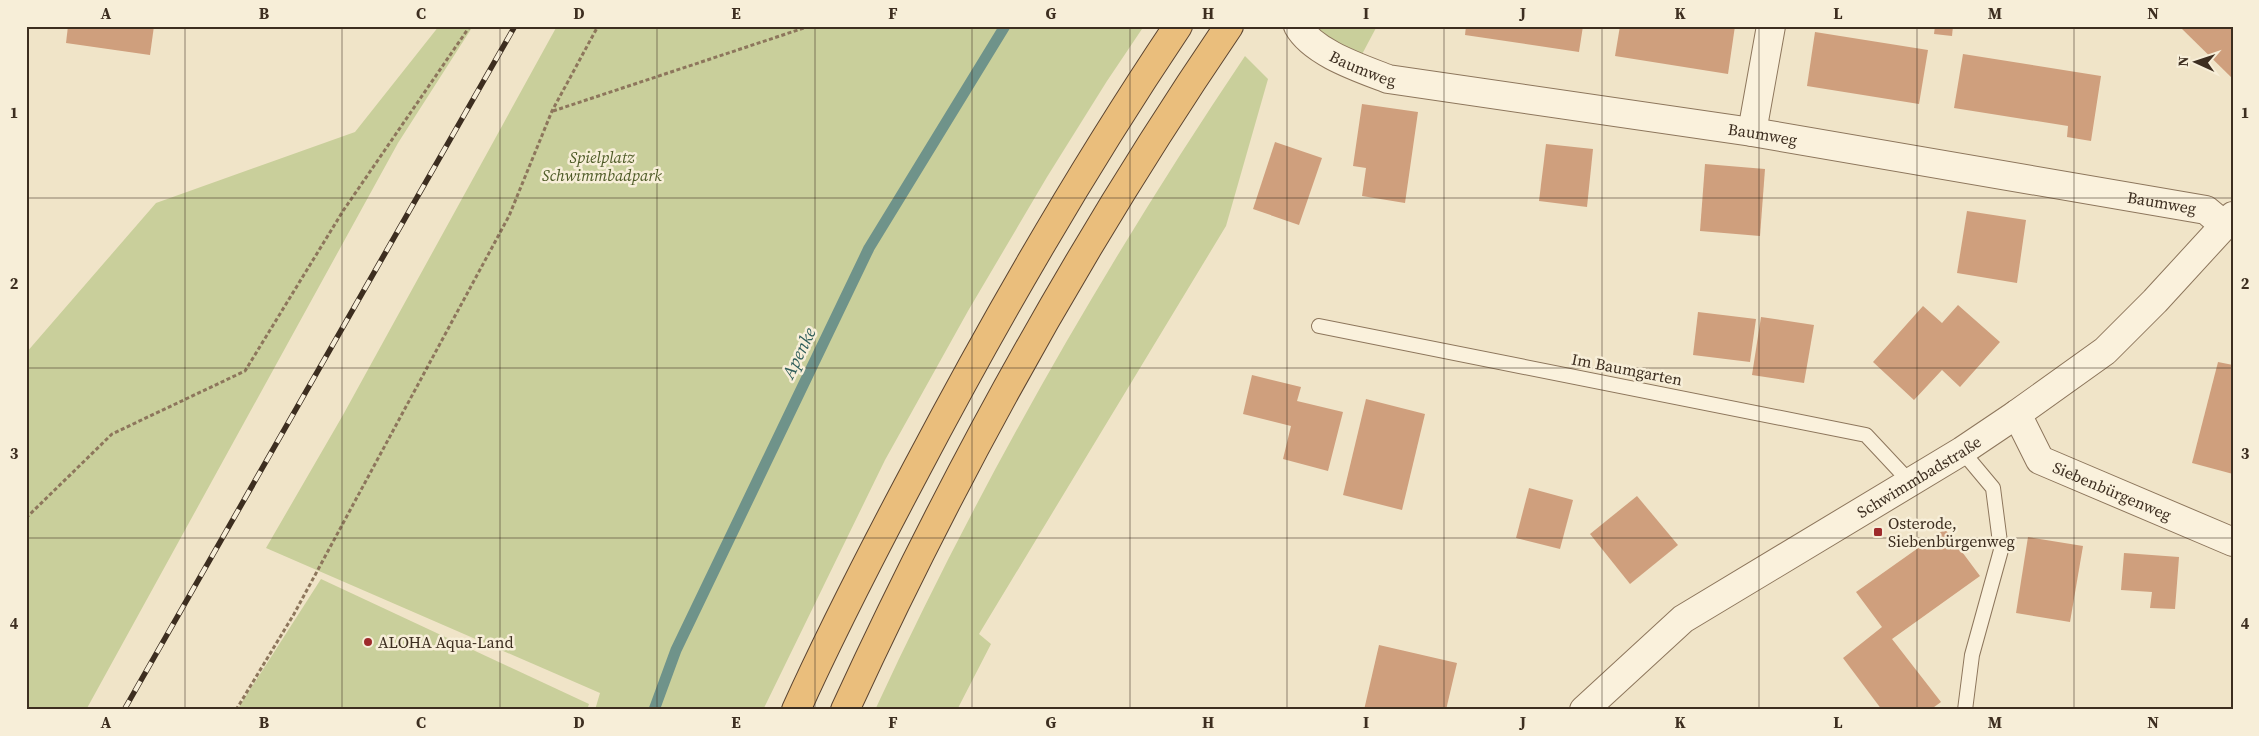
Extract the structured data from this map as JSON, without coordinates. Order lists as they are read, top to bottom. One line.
{"streets":{"street":["Baumweg","Schwimmbadstraße","Siebenbürgenweg"],"lane":["Im Baumgarten"]},"crossings":[["Baumweg","Schwimmbadstraße"],["Im Baumgarten","Schwimmbadstraße"],["Schwimmbadstraße","Siebenbürgenweg"]],"water":["Apenke"],"parks":["Spielplatz Schwimmbadpark"],"places":{"transit":["Osterode, Siebenbürgenweg"],"other":["ALOHA Aqua-Land"]},"north":"left","grid":{"columns":["A","B","C","D","E","F","G","H","I","J","K","L","M","N"],"rows":["1","2","3","4"]}}
